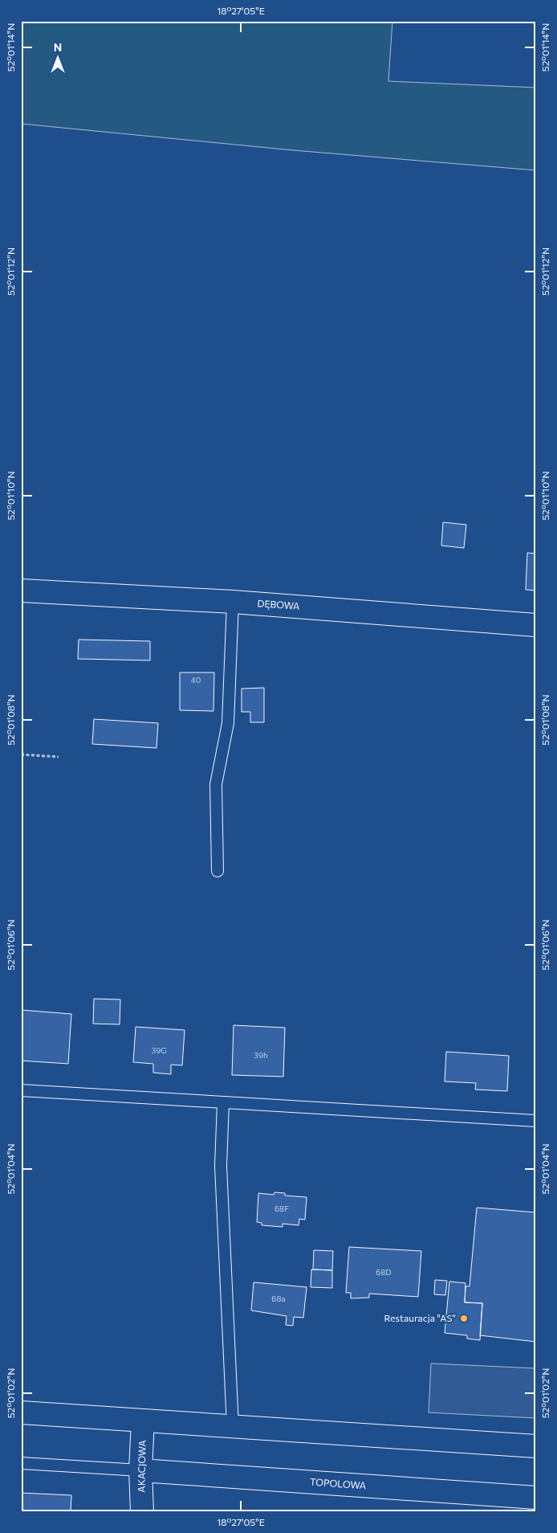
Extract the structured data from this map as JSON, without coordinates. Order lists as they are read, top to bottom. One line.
{"streets":{"street":["DĘBOWA","AKACJOWA","TOPOLOWA"]},"crossings":[["AKACJOWA","TOPOLOWA"]],"places":["Restauracja \"AS\""],"house_numbers":["40","39G","39h","68F","68D","68a"],"north":"top","coordinates":["18°27'05\"E","52°01'14\"N","52°01'12\"N","52°01'10\"N","52°01'08\"N","52°01'06\"N","52°01'04\"N","52°01'02\"N"]}
